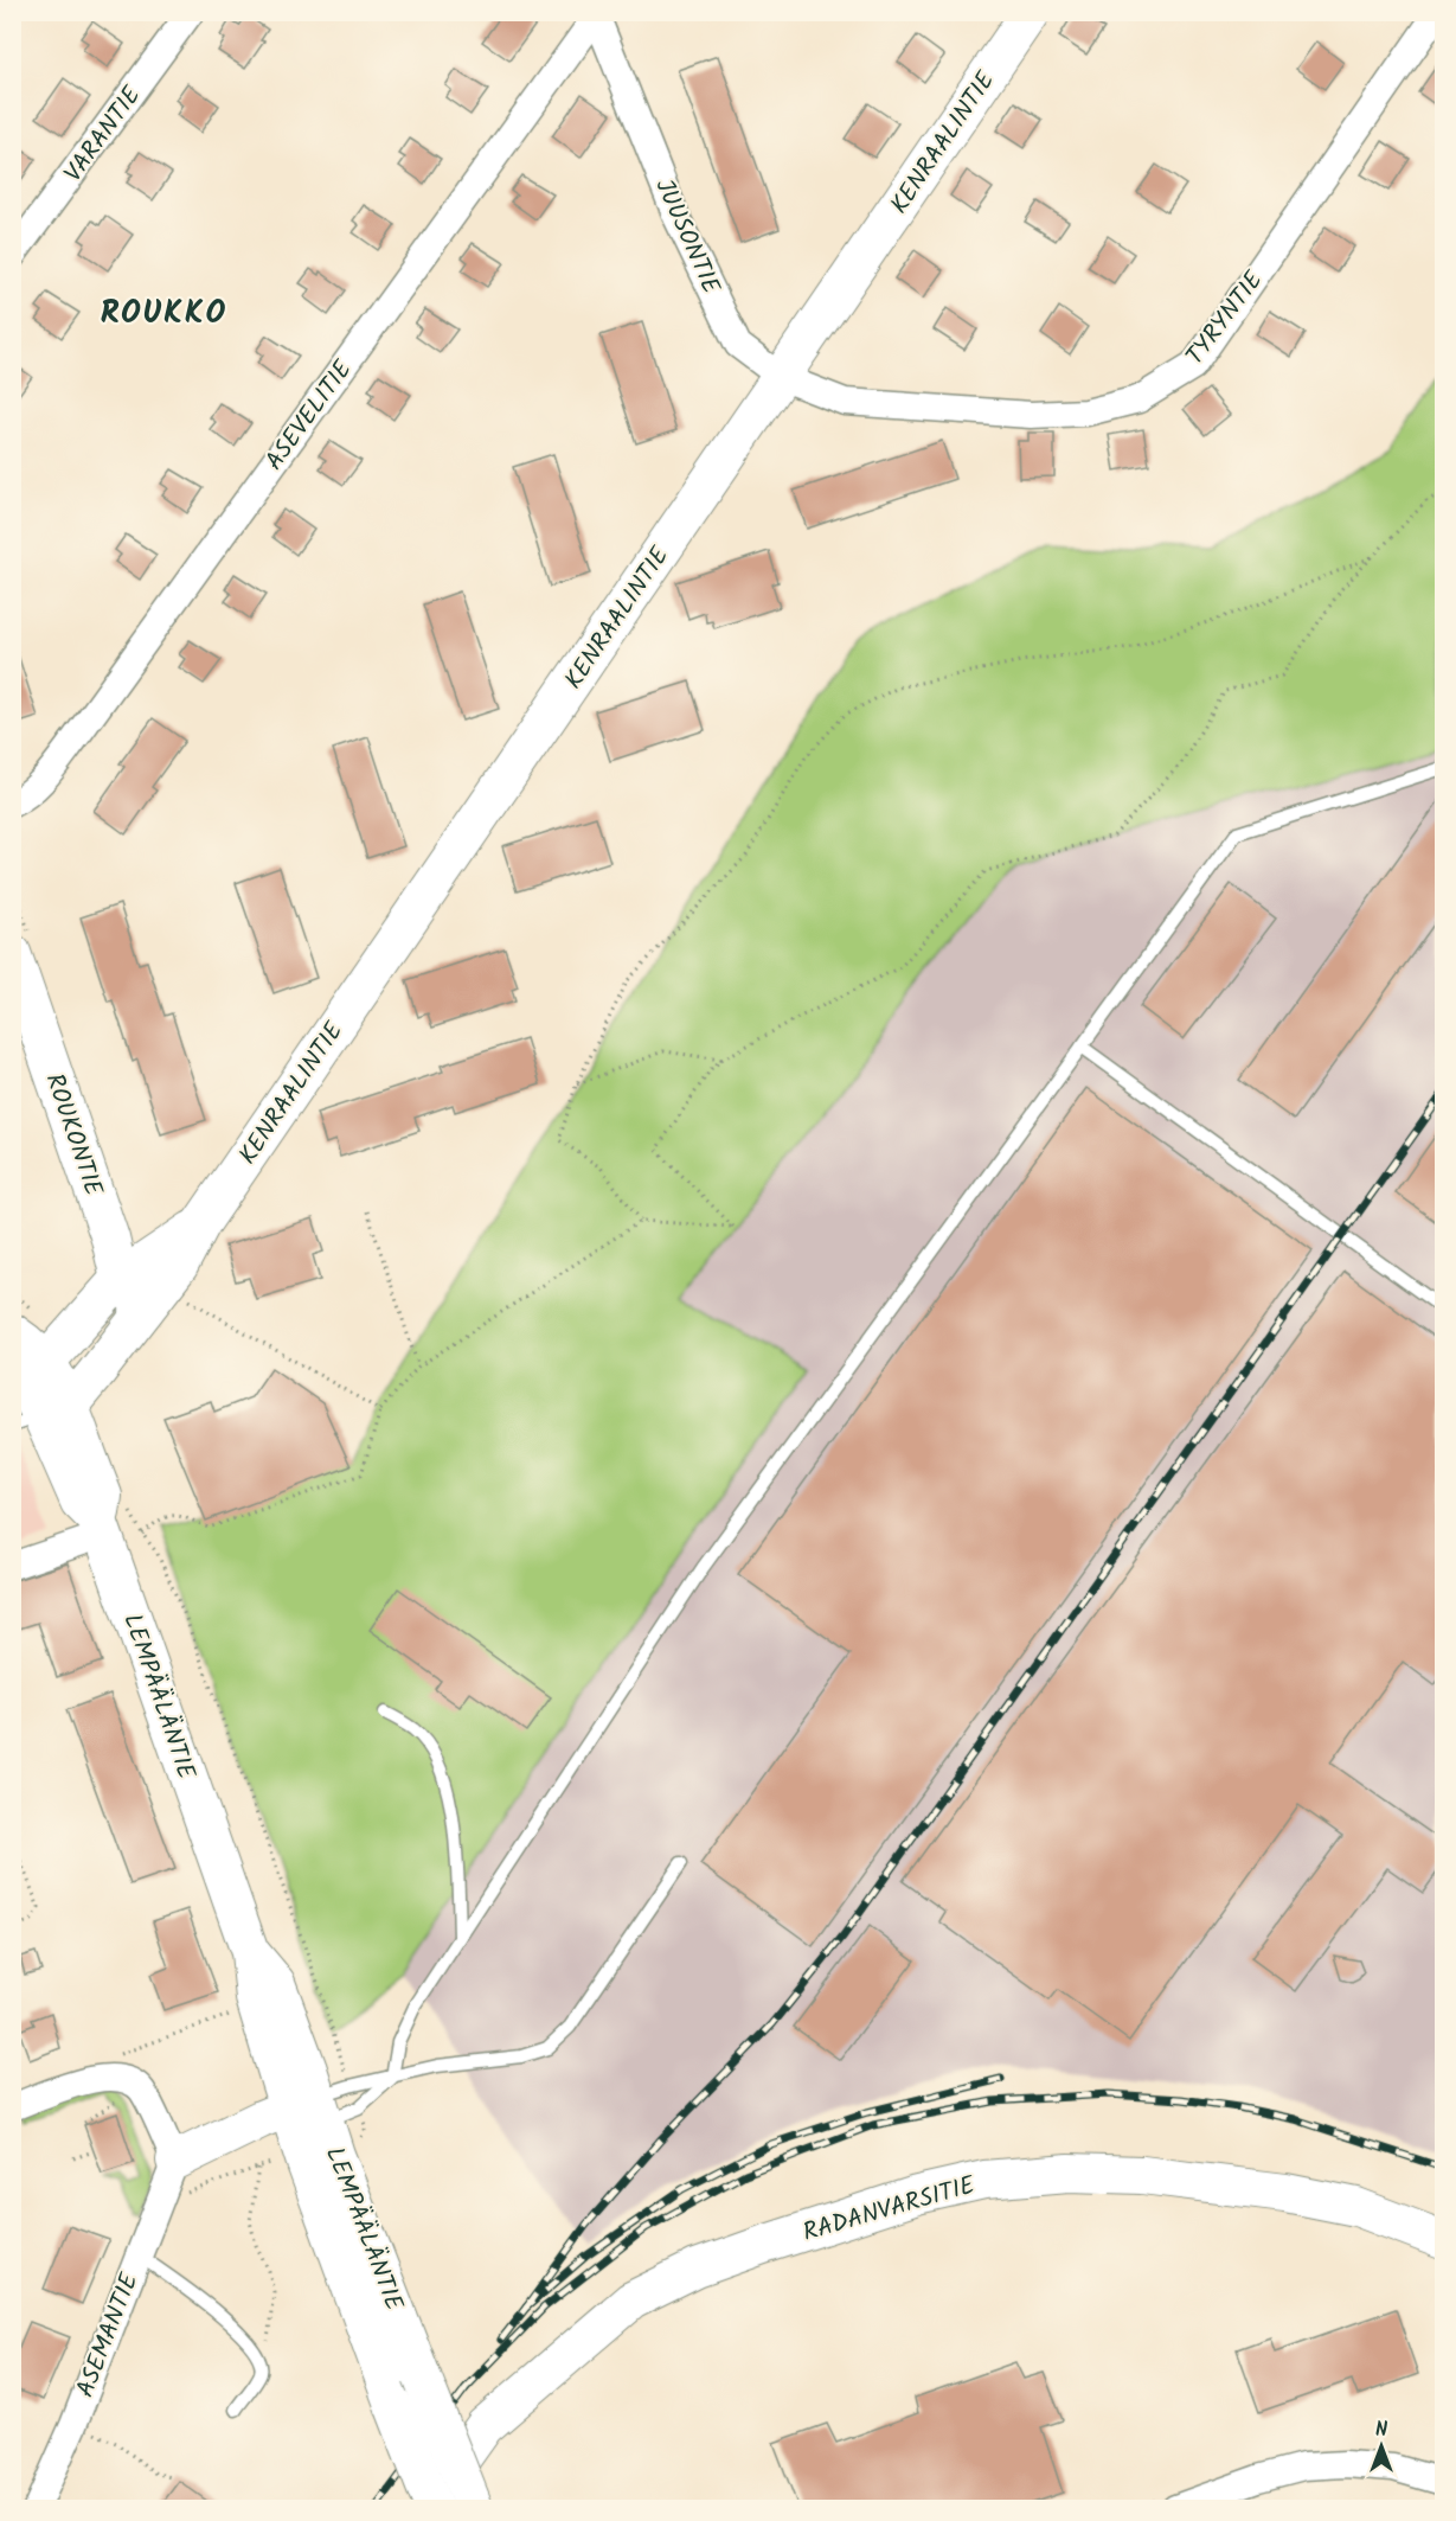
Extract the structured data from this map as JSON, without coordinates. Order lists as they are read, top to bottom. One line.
{"streets":{"street":["VARANTIE","KENRAALINTIE","JUUSONTIE","TYRYNTIE","ASEVELITIE","ROUKONTIE","LEMPÄÄLÄNTIE","RADANVARSITIE","ASEMANTIE"]},"crossings":[["KENRAALINTIE","JUUSONTIE"],["KENRAALINTIE","ROUKONTIE"],["KENRAALINTIE","LEMPÄÄLÄNTIE"],["JUUSONTIE","TYRYNTIE"],["JUUSONTIE","ASEVELITIE"]],"districts":["ROUKKO"],"north":"top"}
